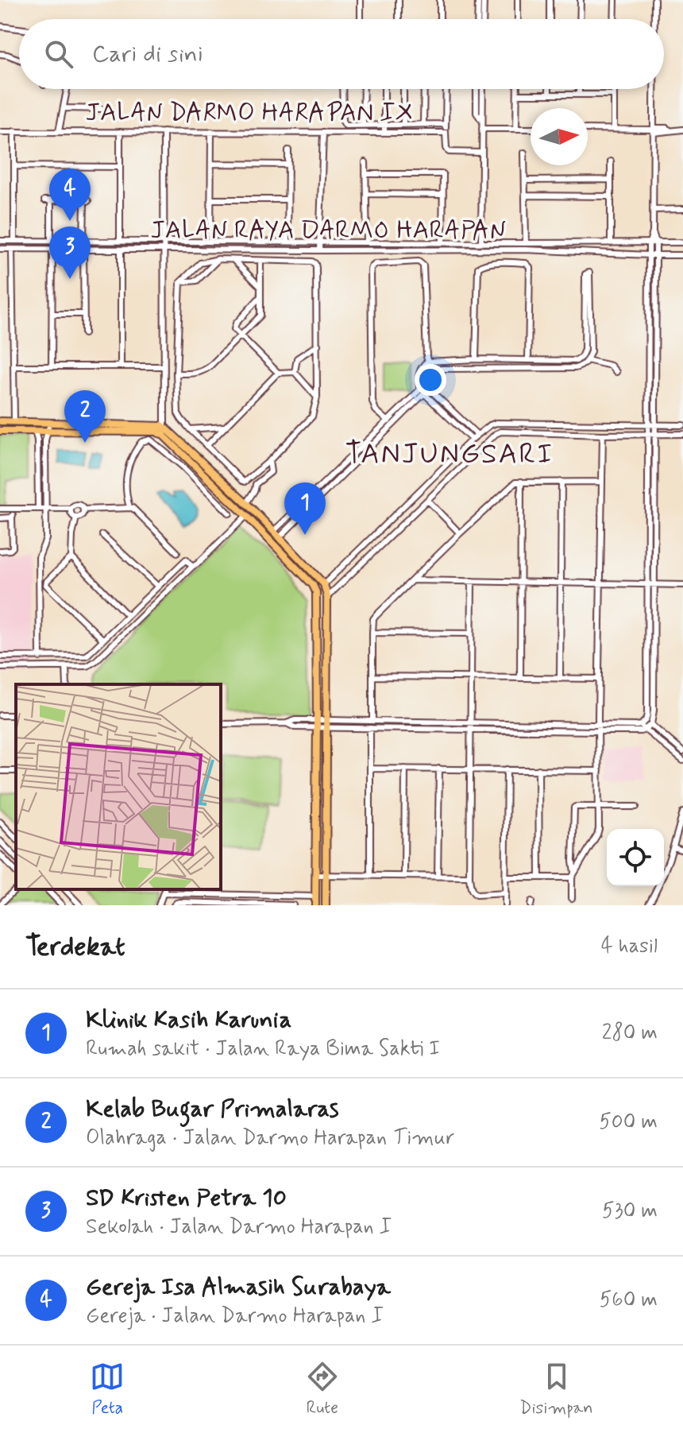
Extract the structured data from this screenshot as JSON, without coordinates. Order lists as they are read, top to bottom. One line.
{"streets":{"street":["JALAN DARMO HARAPAN IX","JALAN RAYA DARMO HARAPAN"]},"districts":["TANJUNGSARI"],"north":"right","page":{"search":"Cari di sini","pins":["4","3","2","1"],"heading":["Terdekat","4 hasil"],"list":[{"mark":"1","name":"Klinik Kasih Karunia","note":"Rumah sakit · Jalan Raya Bima Sakti I","value":"280 m"},{"mark":"2","name":"Kelab Bugar Primalaras","note":"Olahraga · Jalan Darmo Harapan Timur","value":"500 m"},{"mark":"3","name":"SD Kristen Petra 10","note":"Sekolah · Jalan Darmo Harapan I","value":"530 m"},{"mark":"4","name":"Gereja Isa Almasih Surabaya","note":"Gereja · Jalan Darmo Harapan I","value":"560 m"}],"nav":["Peta","Rute","Disimpan"]}}
